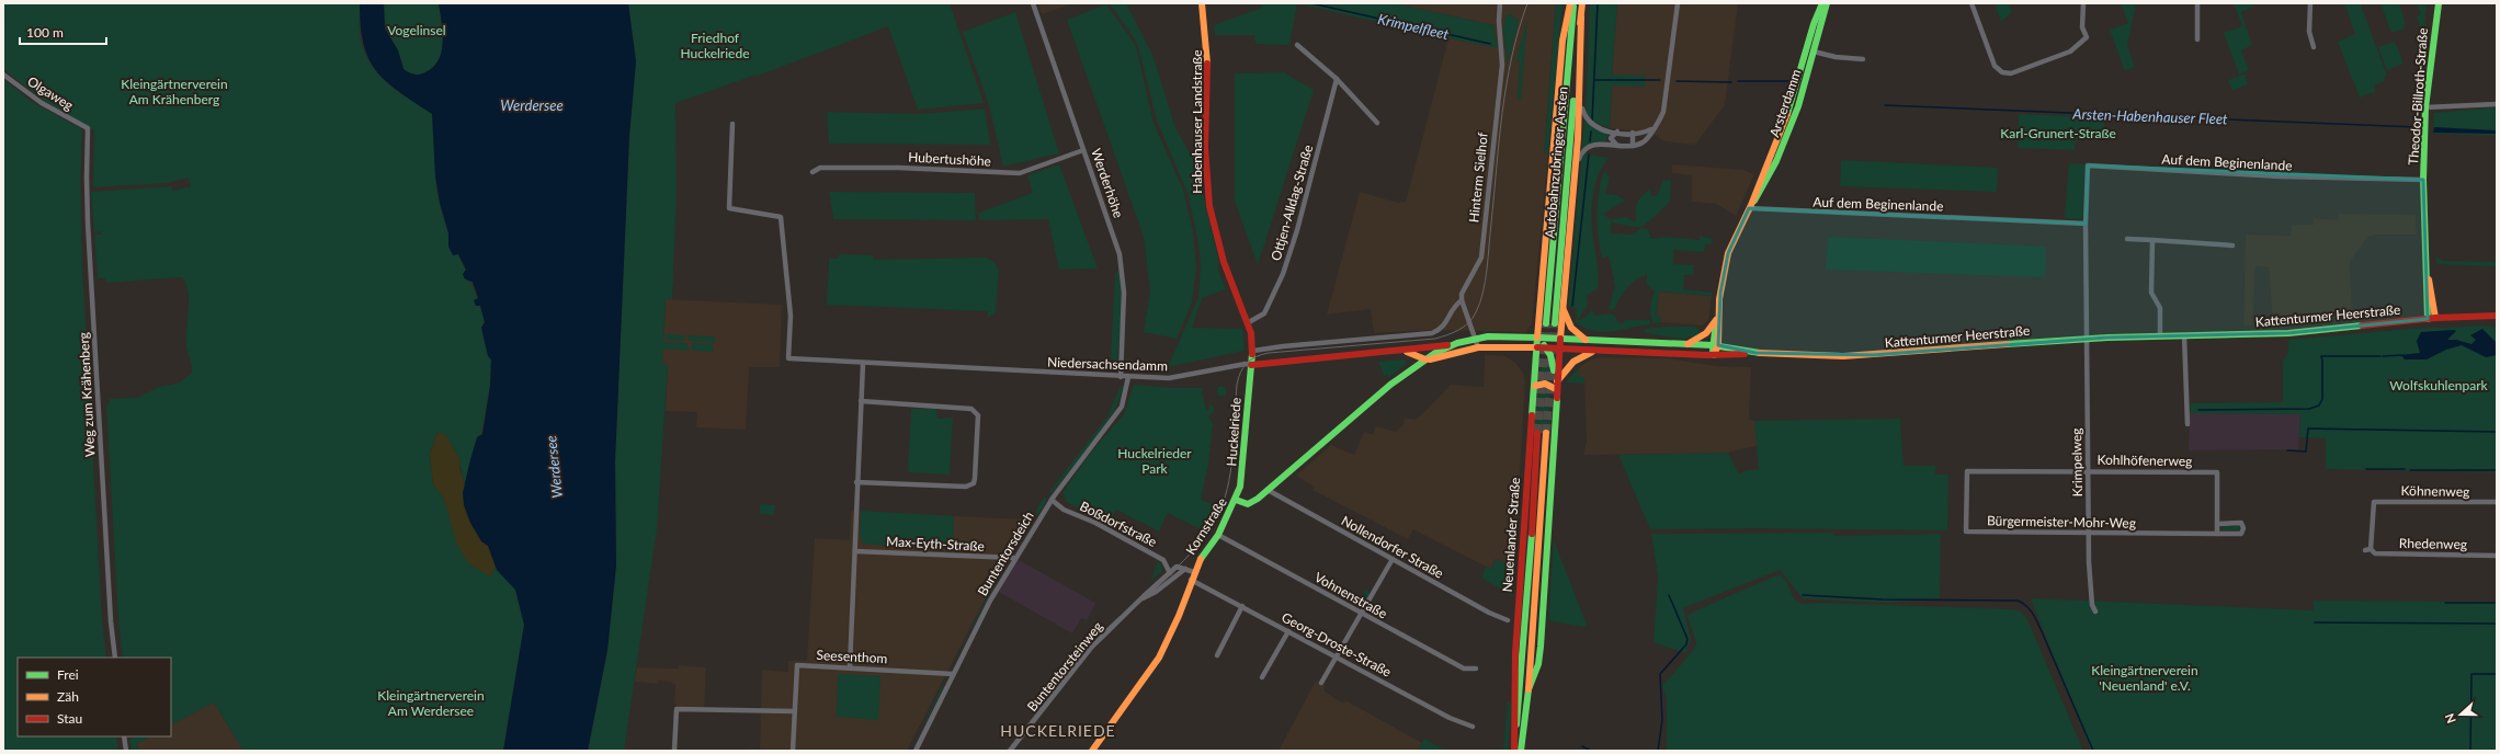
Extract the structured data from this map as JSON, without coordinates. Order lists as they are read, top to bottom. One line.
{"streets":{"main road":["Theodor-Billroth-Straße","Arsterdamm","Habenhauser Landstraße","Autobahnzubringer Arsten","Kattenturmer Heerstraße","Niedersachsendamm","Huckelriede","Kornstraße","Neuenlander Straße"],"street":["Olgaweg","Hubertushöhe","Auf dem Beginenlande","Hinterm Sielhof","Werderhöhe","Ottjen-Alldag-Straße","Weg zum Krähenberg","Kohlhöfenerweg","Krimpelweg","Köhnenweg","Bürgermeister-Mohr-Weg","Boßdorfstraße","Max-Eyth-Straße","Rhedenweg","Nollendorfer Straße","Buntentorsdeich","Vohnenstraße","Georg-Droste-Straße","Seesenthom","Buntentorsteinweg"]},"crossings":[["Olgaweg","Weg zum Krähenberg"],["Theodor-Billroth-Straße","Auf dem Beginenlande"],["Theodor-Billroth-Straße","Kattenturmer Heerstraße"],["Arsterdamm","Auf dem Beginenlande"],["Arsterdamm","Kattenturmer Heerstraße"],["Habenhauser Landstraße","Ottjen-Alldag-Straße"],["Habenhauser Landstraße","Niedersachsendamm"],["Habenhauser Landstraße","Huckelriede"],["Hubertushöhe","Werderhöhe"],["Autobahnzubringer Arsten","Neuenlander Straße"],["Auf dem Beginenlande","Kattenturmer Heerstraße"],["Auf dem Beginenlande","Krimpelweg"],["Werderhöhe","Niedersachsendamm"],["Kattenturmer Heerstraße","Krimpelweg"],["Kattenturmer Heerstraße","Kornstraße"],["Kattenturmer Heerstraße","Neuenlander Straße"],["Niedersachsendamm","Huckelriede"],["Niedersachsendamm","Kornstraße"],["Niedersachsendamm","Buntentorsdeich"],["Huckelriede","Kornstraße"],["Kohlhöfenerweg","Krimpelweg"],["Kohlhöfenerweg","Bürgermeister-Mohr-Weg"],["Krimpelweg","Bürgermeister-Mohr-Weg"],["Köhnenweg","Rhedenweg"],["Boßdorfstraße","Buntentorsdeich"],["Boßdorfstraße","Buntentorsteinweg"],["Kornstraße","Neuenlander Straße"],["Kornstraße","Nollendorfer Straße"],["Kornstraße","Vohnenstraße"],["Kornstraße","Georg-Droste-Straße"],["Max-Eyth-Straße","Buntentorsdeich"],["Buntentorsdeich","Seesenthom"]],"districts":["HUCKELRIEDE"],"water":["Krimpelfleet","Werdersee","Arsten-Habenhauser Fleet"],"parks":["Vogelinsel","Friedhof Huckelriede","Kleingärtnerverein Am Krähenberg","Karl-Grunert-Straße","Wolfskuhlenpark","Huckelrieder Park","Kleingärtnerverein 'Neuenland' e.V.","Kleingärtnerverein Am Werdersee"],"legend":["Frei","Zäh","Stau"],"scale_bar":"100 m","north":"left"}
